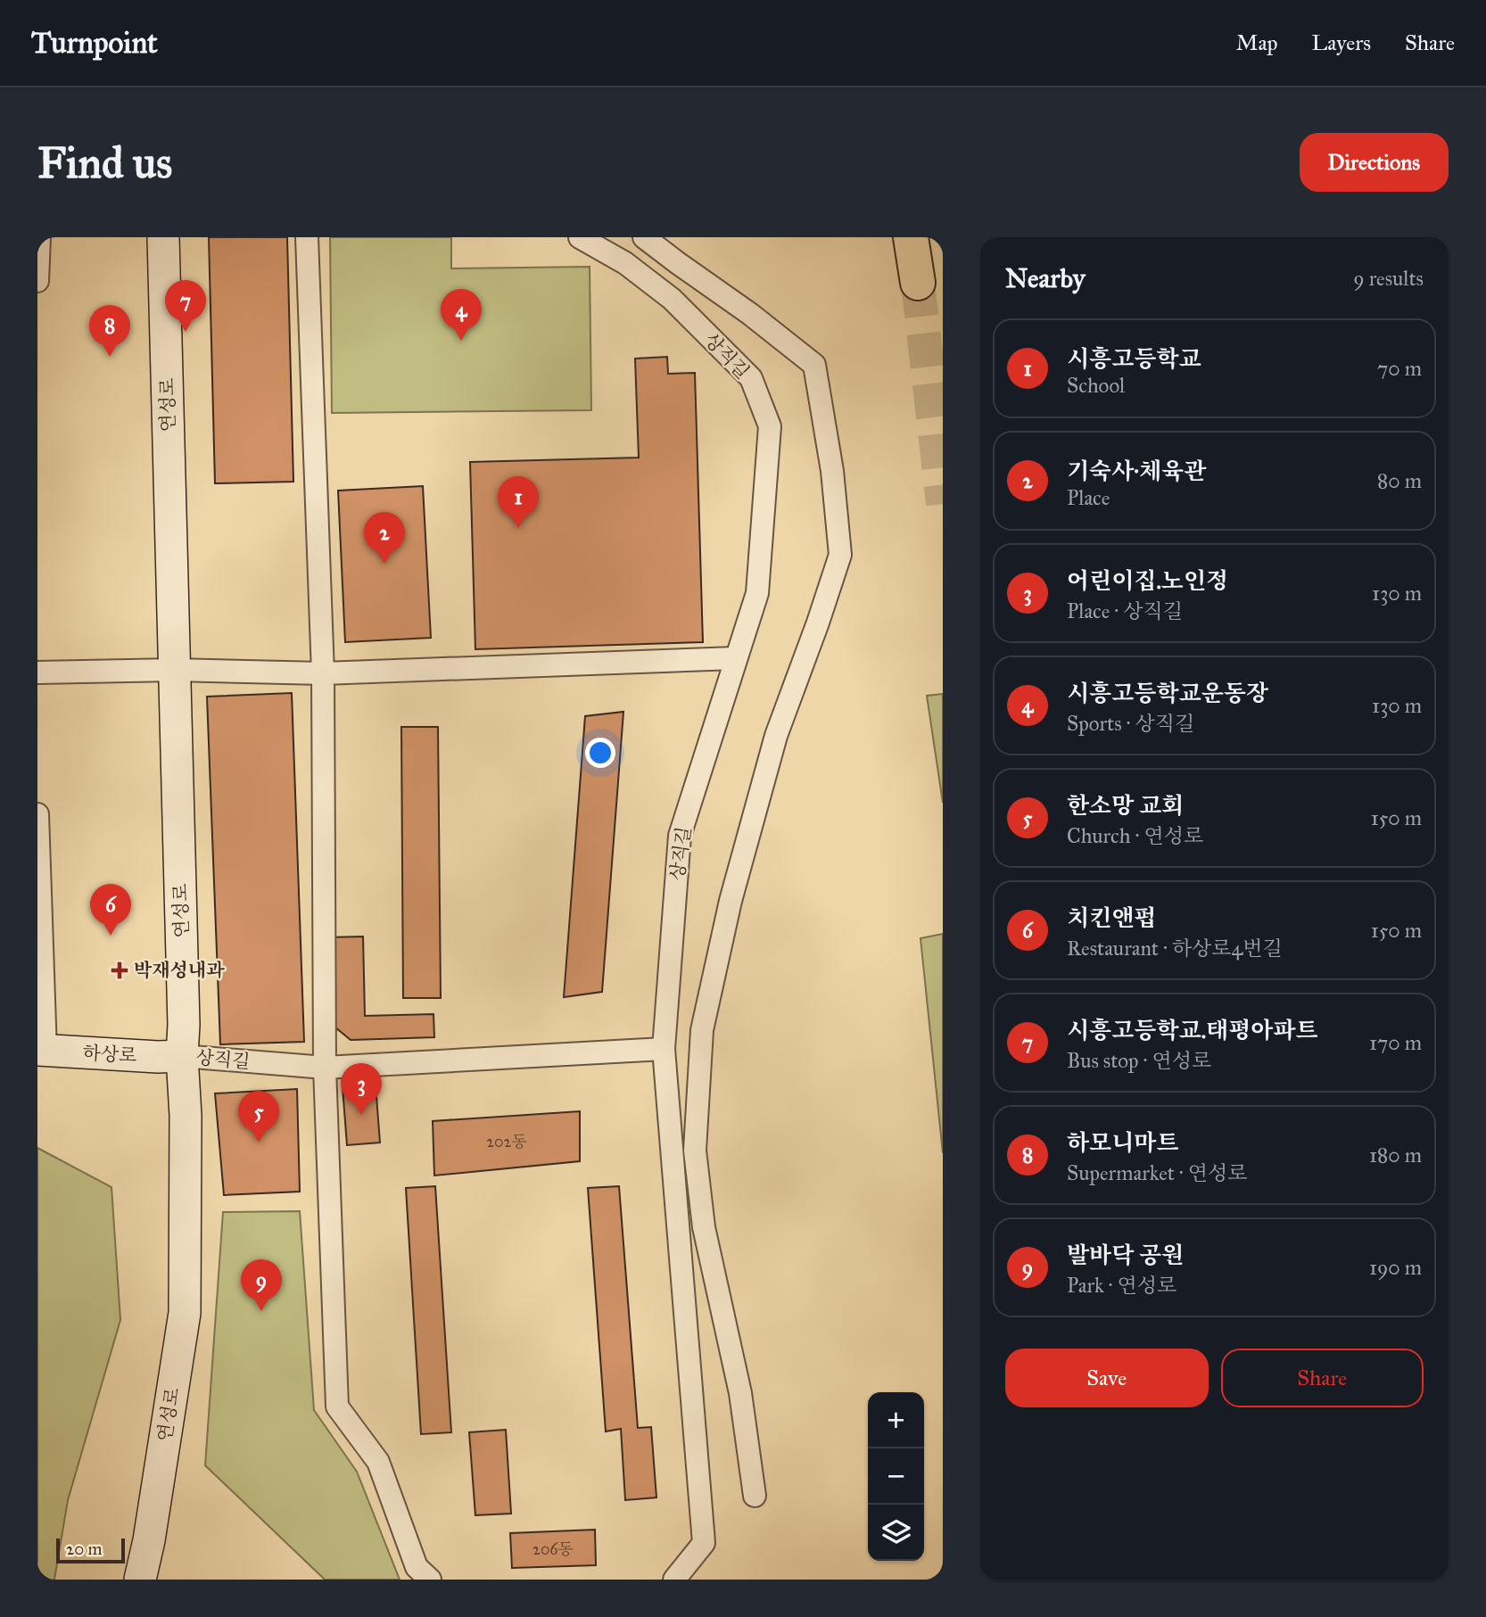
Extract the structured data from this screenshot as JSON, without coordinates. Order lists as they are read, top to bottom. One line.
{"streets":{"street":["상직길","연성로","하상로"]},"crossings":[["상직길","연성로"],["상직길","하상로"],["연성로","하상로"]],"places":{"health":["박재성내과"]},"house_numbers":["202동","206동"],"scale_bar":"20 m","page":{"header":"Turnpoint","nav":["Map","Layers","Share"],"buttons":["Directions",["Save","Share"]],"title":"Find us","heading":["Nearby","9 results"],"pins":["7","4","8","1","2","6","3","5","9"],"list":[{"mark":"1","name":"시흥고등학교","note":"School","value":"70 m"},{"mark":"2","name":"기숙사·체육관","note":"Place","value":"80 m"},{"mark":"3","name":"어린이집.노인정","note":"Place · 상직길","value":"130 m"},{"mark":"4","name":"시흥고등학교운동장","note":"Sports · 상직길","value":"130 m"},{"mark":"5","name":"한소망 교회","note":"Church · 연성로","value":"150 m"},{"mark":"6","name":"치킨앤펍","note":"Restaurant · 하상로4번길","value":"150 m"},{"mark":"7","name":"시흥고등학교.태평아파트","note":"Bus stop · 연성로","value":"170 m"},{"mark":"8","name":"하모니마트","note":"Supermarket · 연성로","value":"180 m"},{"mark":"9","name":"발바닥 공원","note":"Park · 연성로","value":"190 m"}],"map_buttons":["+","−"],"scale":"20 m"}}
